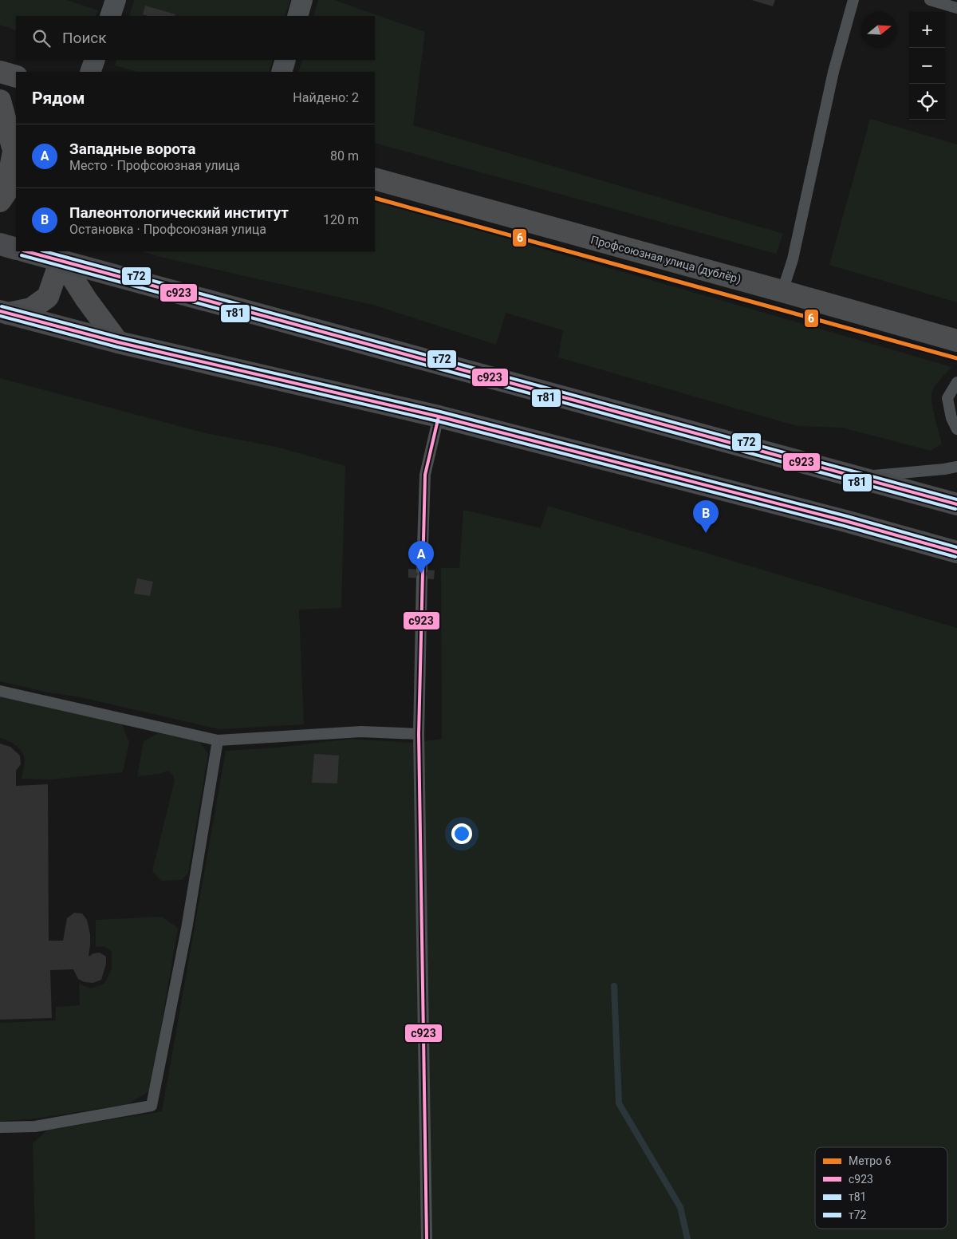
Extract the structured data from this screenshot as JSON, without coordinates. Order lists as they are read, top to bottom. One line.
{"streets":{"street":["Профсоюзная улица (дублёр)"]},"lines":["metro line 6","transit line с923","transit line т72","transit line т81"],"legend":["Метро 6","с923","т81","т72"],"north":"right","page":{"map_buttons":["+","−"],"search":"Поиск","heading":["Рядом","Найдено: 2"],"list":[{"mark":"A","name":"Западные ворота","note":"Место · Профсоюзная улица","value":"80 m"},{"mark":"B","name":"Палеонтологический институт","note":"Остановка · Профсоюзная улица","value":"120 m"}],"pins":["B","A"]}}
